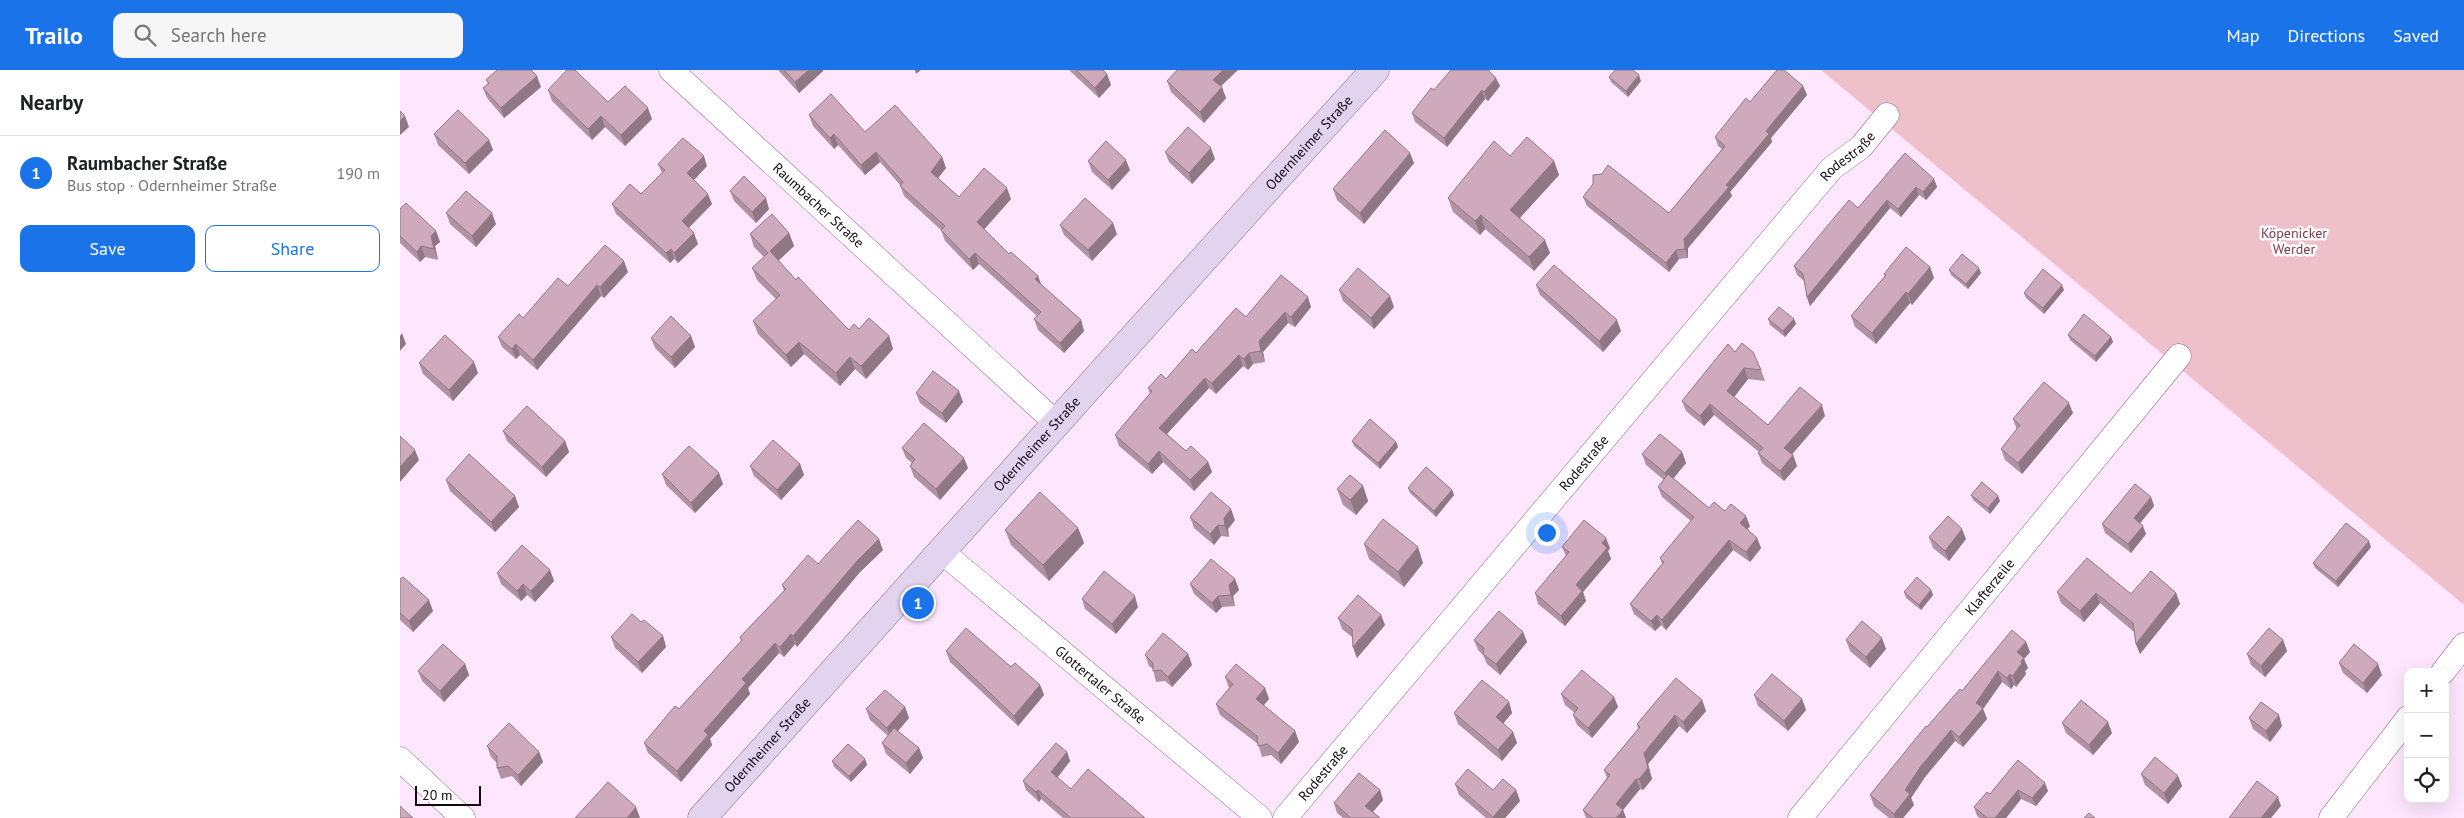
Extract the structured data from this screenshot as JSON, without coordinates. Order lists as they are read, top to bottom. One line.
{"streets":{"street":["Odernheimer Straße","Rodestraße","Raumbacher Straße","Klafterzeile","Glottertaler Straße"]},"crossings":[["Odernheimer Straße","Raumbacher Straße"],["Odernheimer Straße","Glottertaler Straße"]],"parks":["Köpenicker Werder"],"scale_bar":"20 m","page":{"header":"Trailo","search":"Search here","nav":["Map","Directions","Saved"],"heading":"Nearby","list":[{"mark":"1","name":"Raumbacher Straße","note":"Bus stop · Odernheimer Straße","value":"190 m"}],"buttons":["Save","Share"],"pins":"1","map_buttons":["+","−"],"scale":"20 m"}}
